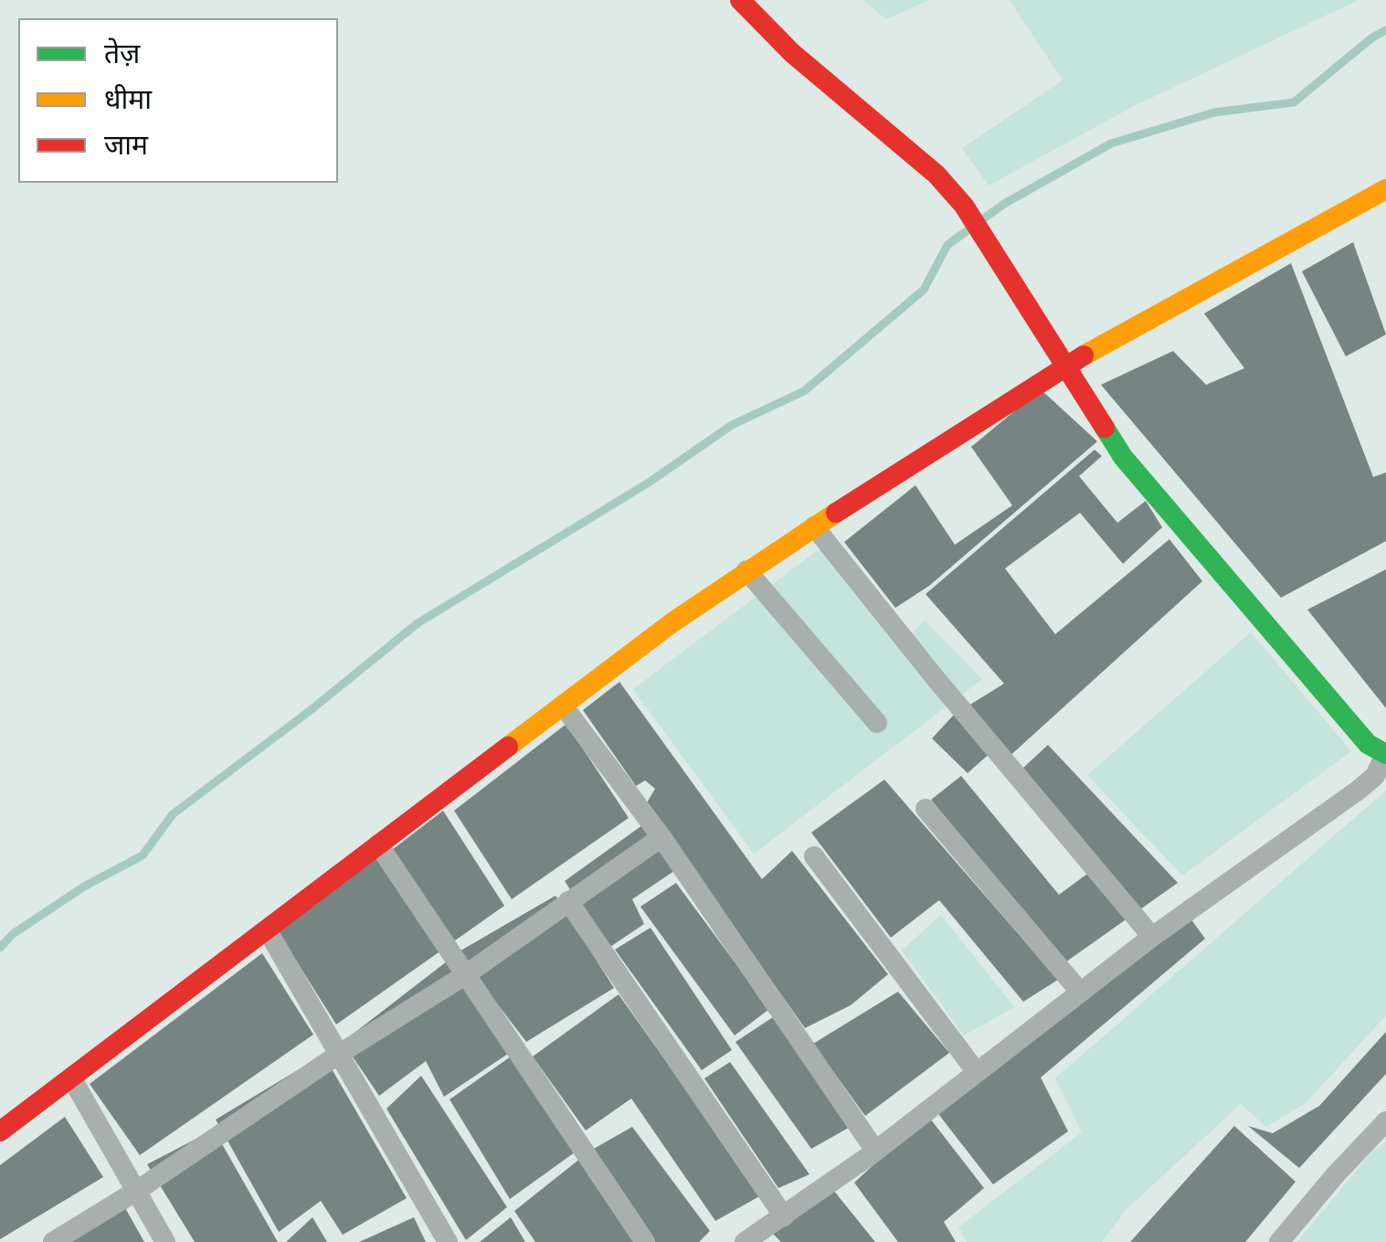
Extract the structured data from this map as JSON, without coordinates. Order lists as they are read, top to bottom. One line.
{"legend":["तेज़","धीमा","जाम"]}
